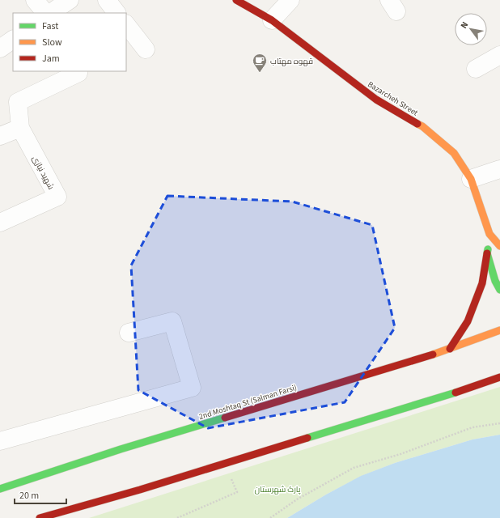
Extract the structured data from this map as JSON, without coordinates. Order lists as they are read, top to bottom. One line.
{"streets":{"main road":["Bazarcheh Street","2nd Moshtaq St (Salman Farsi)"],"street":["شهید نیازی"]},"parks":["پارک شهرستان"],"places":{"cafe":["قهوه مهتاب"]},"legend":["Fast","Slow","Jam"],"scale_bar":"20 m","north":"top left"}
